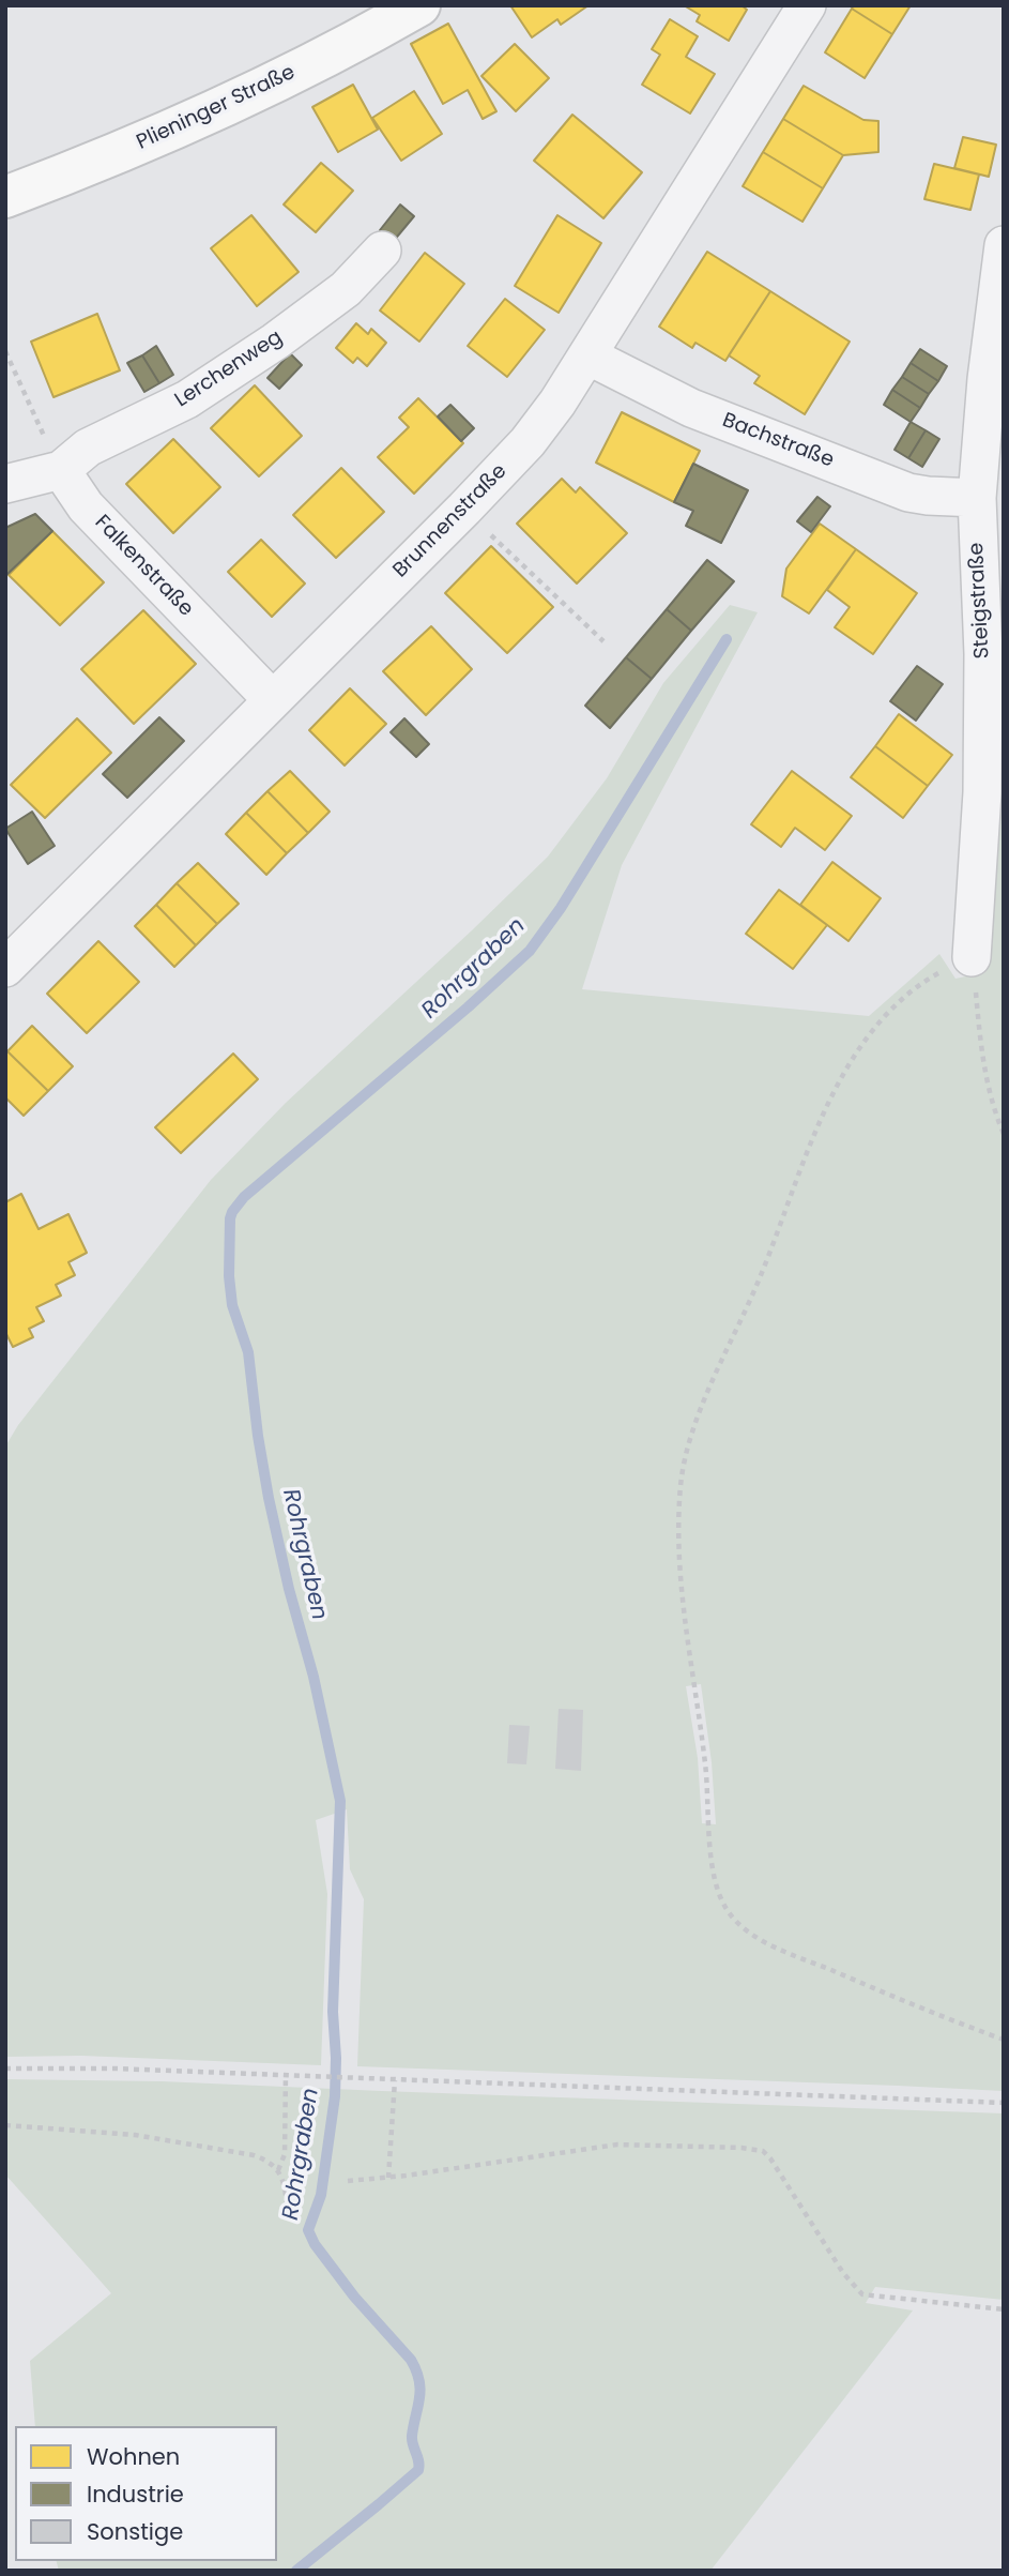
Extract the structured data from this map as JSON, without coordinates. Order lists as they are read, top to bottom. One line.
{"streets":{"main road":["Plieninger Straße"],"street":["Lerchenweg","Bachstraße","Brunnenstraße","Falkenstraße","Steigstraße"]},"crossings":[["Lerchenweg","Falkenstraße"],["Bachstraße","Brunnenstraße"],["Bachstraße","Steigstraße"],["Brunnenstraße","Falkenstraße"]],"water":["Rohrgraben"],"legend":["Wohnen","Industrie","Sonstige"]}
